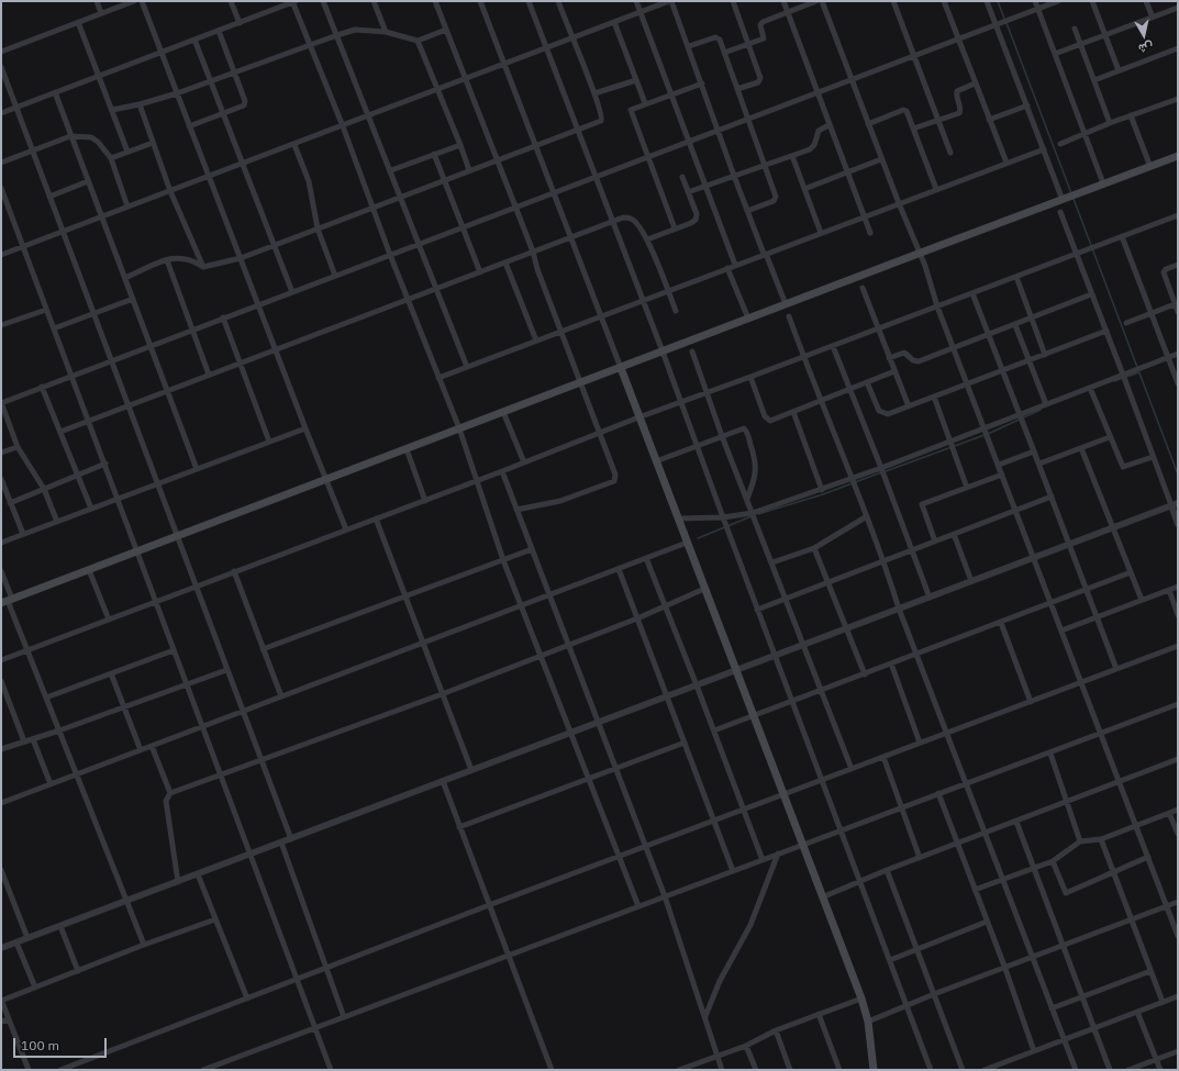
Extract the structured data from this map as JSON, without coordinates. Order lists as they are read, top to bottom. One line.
{"scale_bar":"100 m","north":"bottom"}
